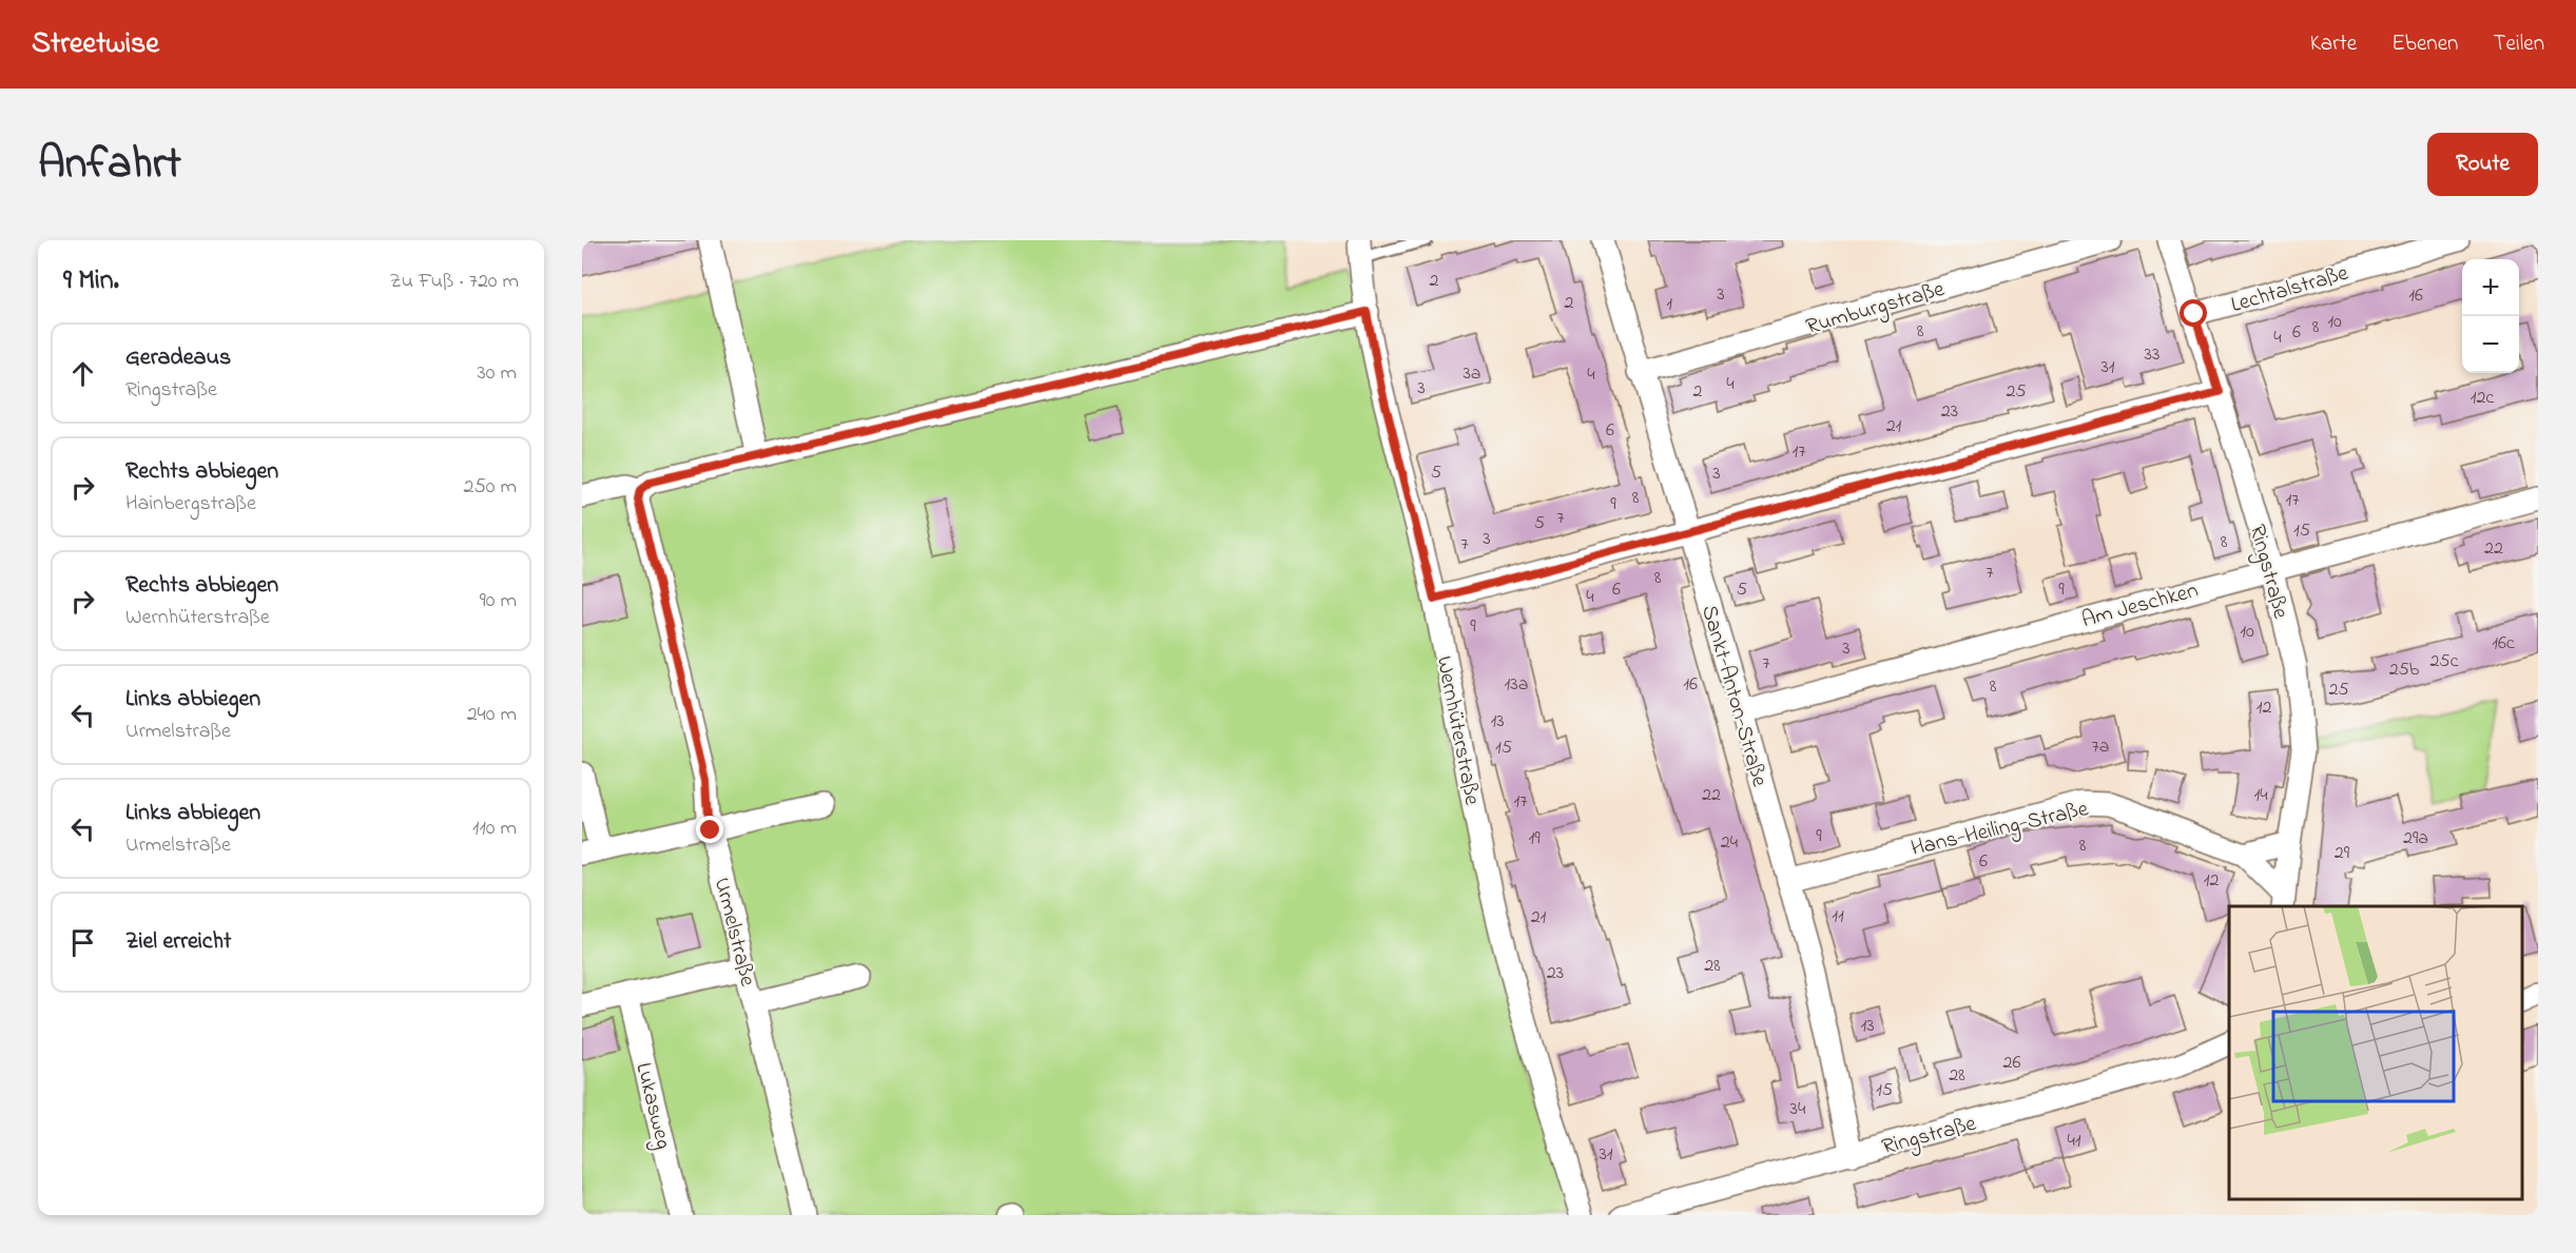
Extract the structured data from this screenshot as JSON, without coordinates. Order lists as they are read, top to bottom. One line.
{"streets":{"street":["Lechtalstraße","Rumburgstraße","Ringstraße","Am Jeschken","Sankt-Anton-Straße","Wernhüterstraße","Hans-Heiling-Straße","Urmelstraße","Lukasweg"]},"crossings":[["Lechtalstraße","Ringstraße"],["Rumburgstraße","Sankt-Anton-Straße"],["Ringstraße","Am Jeschken"],["Ringstraße","Sankt-Anton-Straße"],["Ringstraße","Hans-Heiling-Straße"],["Am Jeschken","Sankt-Anton-Straße"],["Sankt-Anton-Straße","Hans-Heiling-Straße"]],"house_numbers":["2","3","16","2","1","10","8","8","6","4","33","31","3a","4","4","3","2","25","12c","23","21","6","17","5","3","8","17","9","7","5","15","3","8","7","22","7","8","6","5","9","4","9","10","16c","3","25c","7","25b","13a","16","8","25","12","13","7a","15","22","14","17","9","19","29a","24","8","29","6","12","11","21","28","23","13","26","28","15","34","41","31"],"page":{"header":"Streetwise","nav":["Karte","Ebenen","Teilen"],"title":"Anfahrt","buttons":"Route","heading":["9 Min.","Zu Fuß · 720 m"],"map_buttons":["+","−"],"list":[["Geradeaus","Ringstraße","30 m"],["Rechts abbiegen","Hainbergstraße","250 m"],["Rechts abbiegen","Wernhüterstraße","90 m"],["Links abbiegen","Urmelstraße","240 m"],["Links abbiegen","Urmelstraße","110 m"],"Ziel erreicht"]}}
